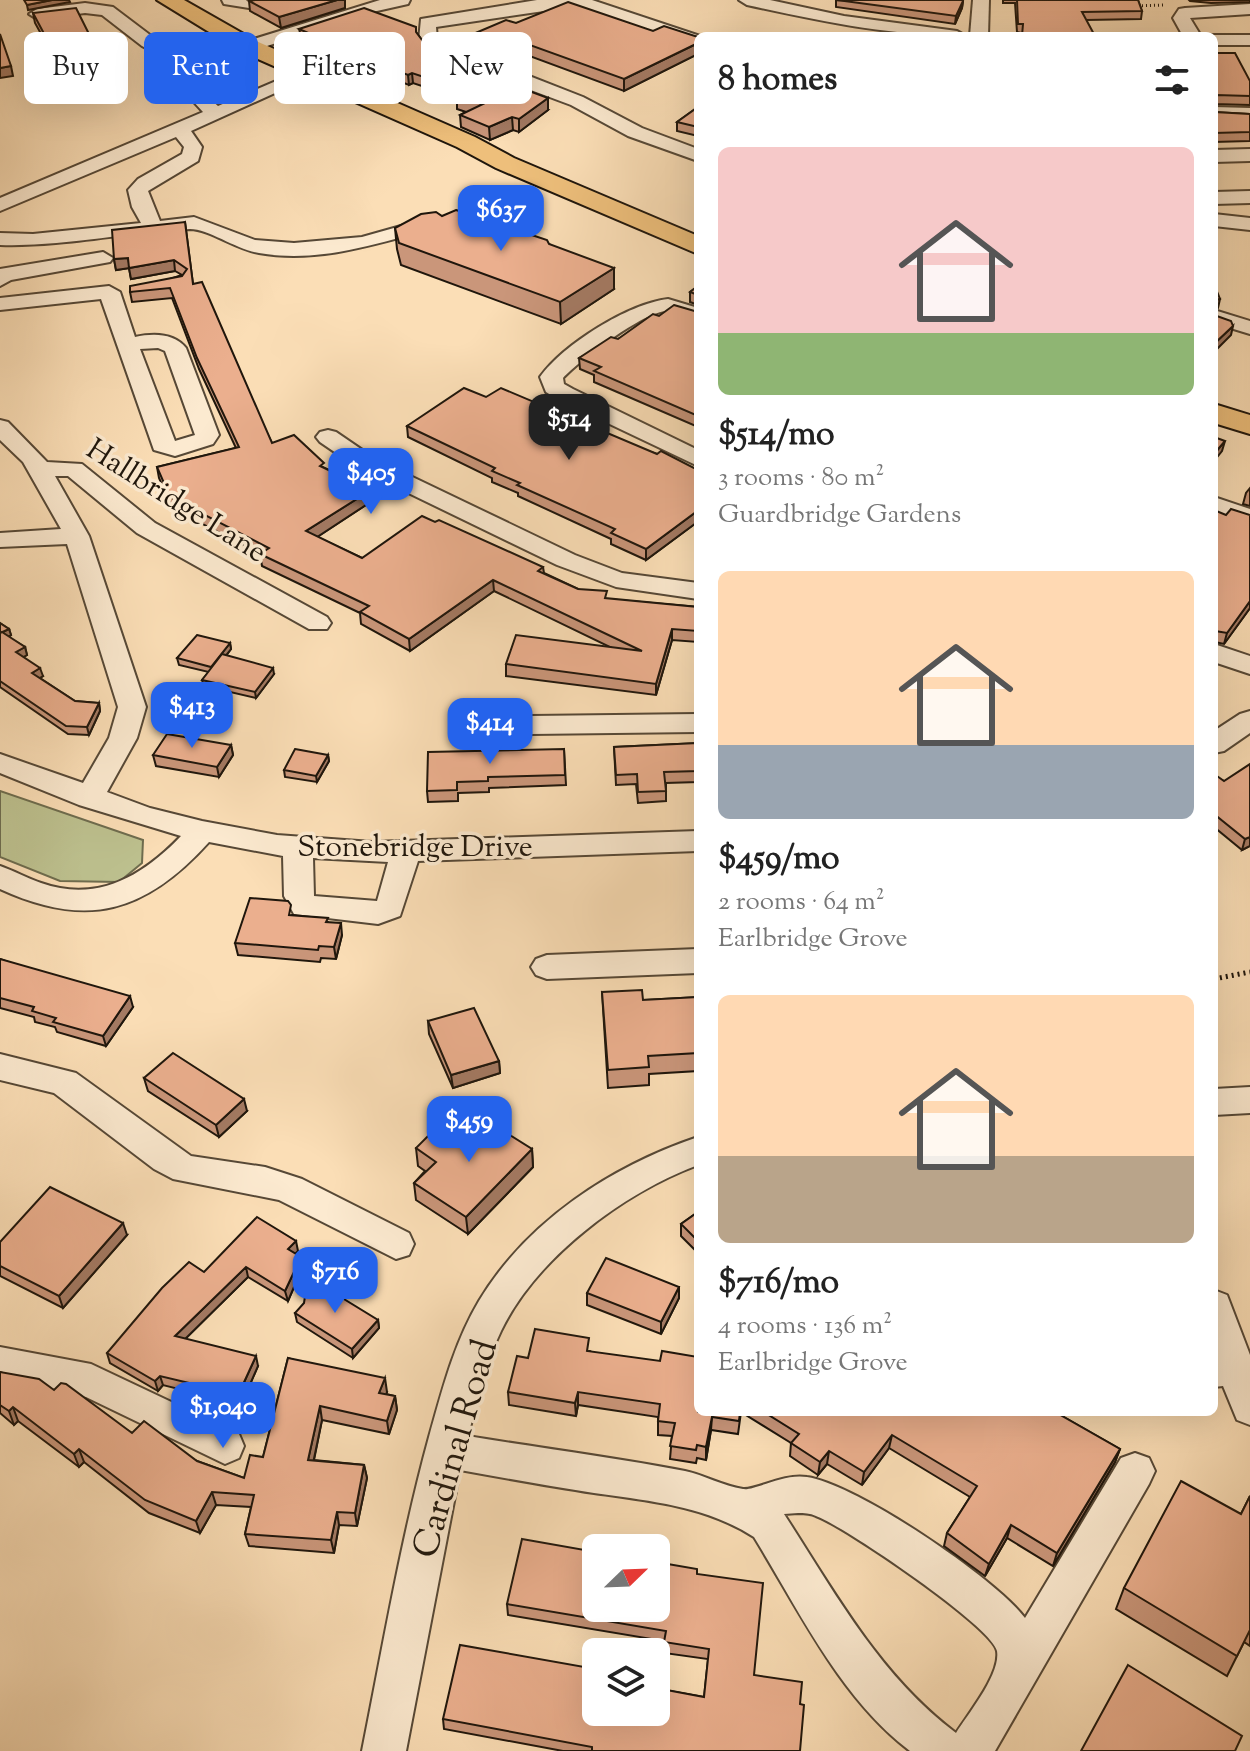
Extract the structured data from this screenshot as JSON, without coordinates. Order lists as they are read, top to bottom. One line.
{"streets":{"street":["Hallbridge Lane","Stonebridge Drive","Cardinal Road"]},"north":"top right","page":{"chip":["Buy","Rent","Filters","New"],"heading":"8 homes","list":[{"name":"$514/mo","note":"3 rooms · 80 m² · Guardbridge Gardens"},{"name":"$459/mo","note":"2 rooms · 64 m² · Earlbridge Grove"},{"name":"$716/mo","note":"4 rooms · 136 m² · Earlbridge Grove"}],"price":["$637","$514","$405","$413","$414","$459","$716","$1,040"]}}
